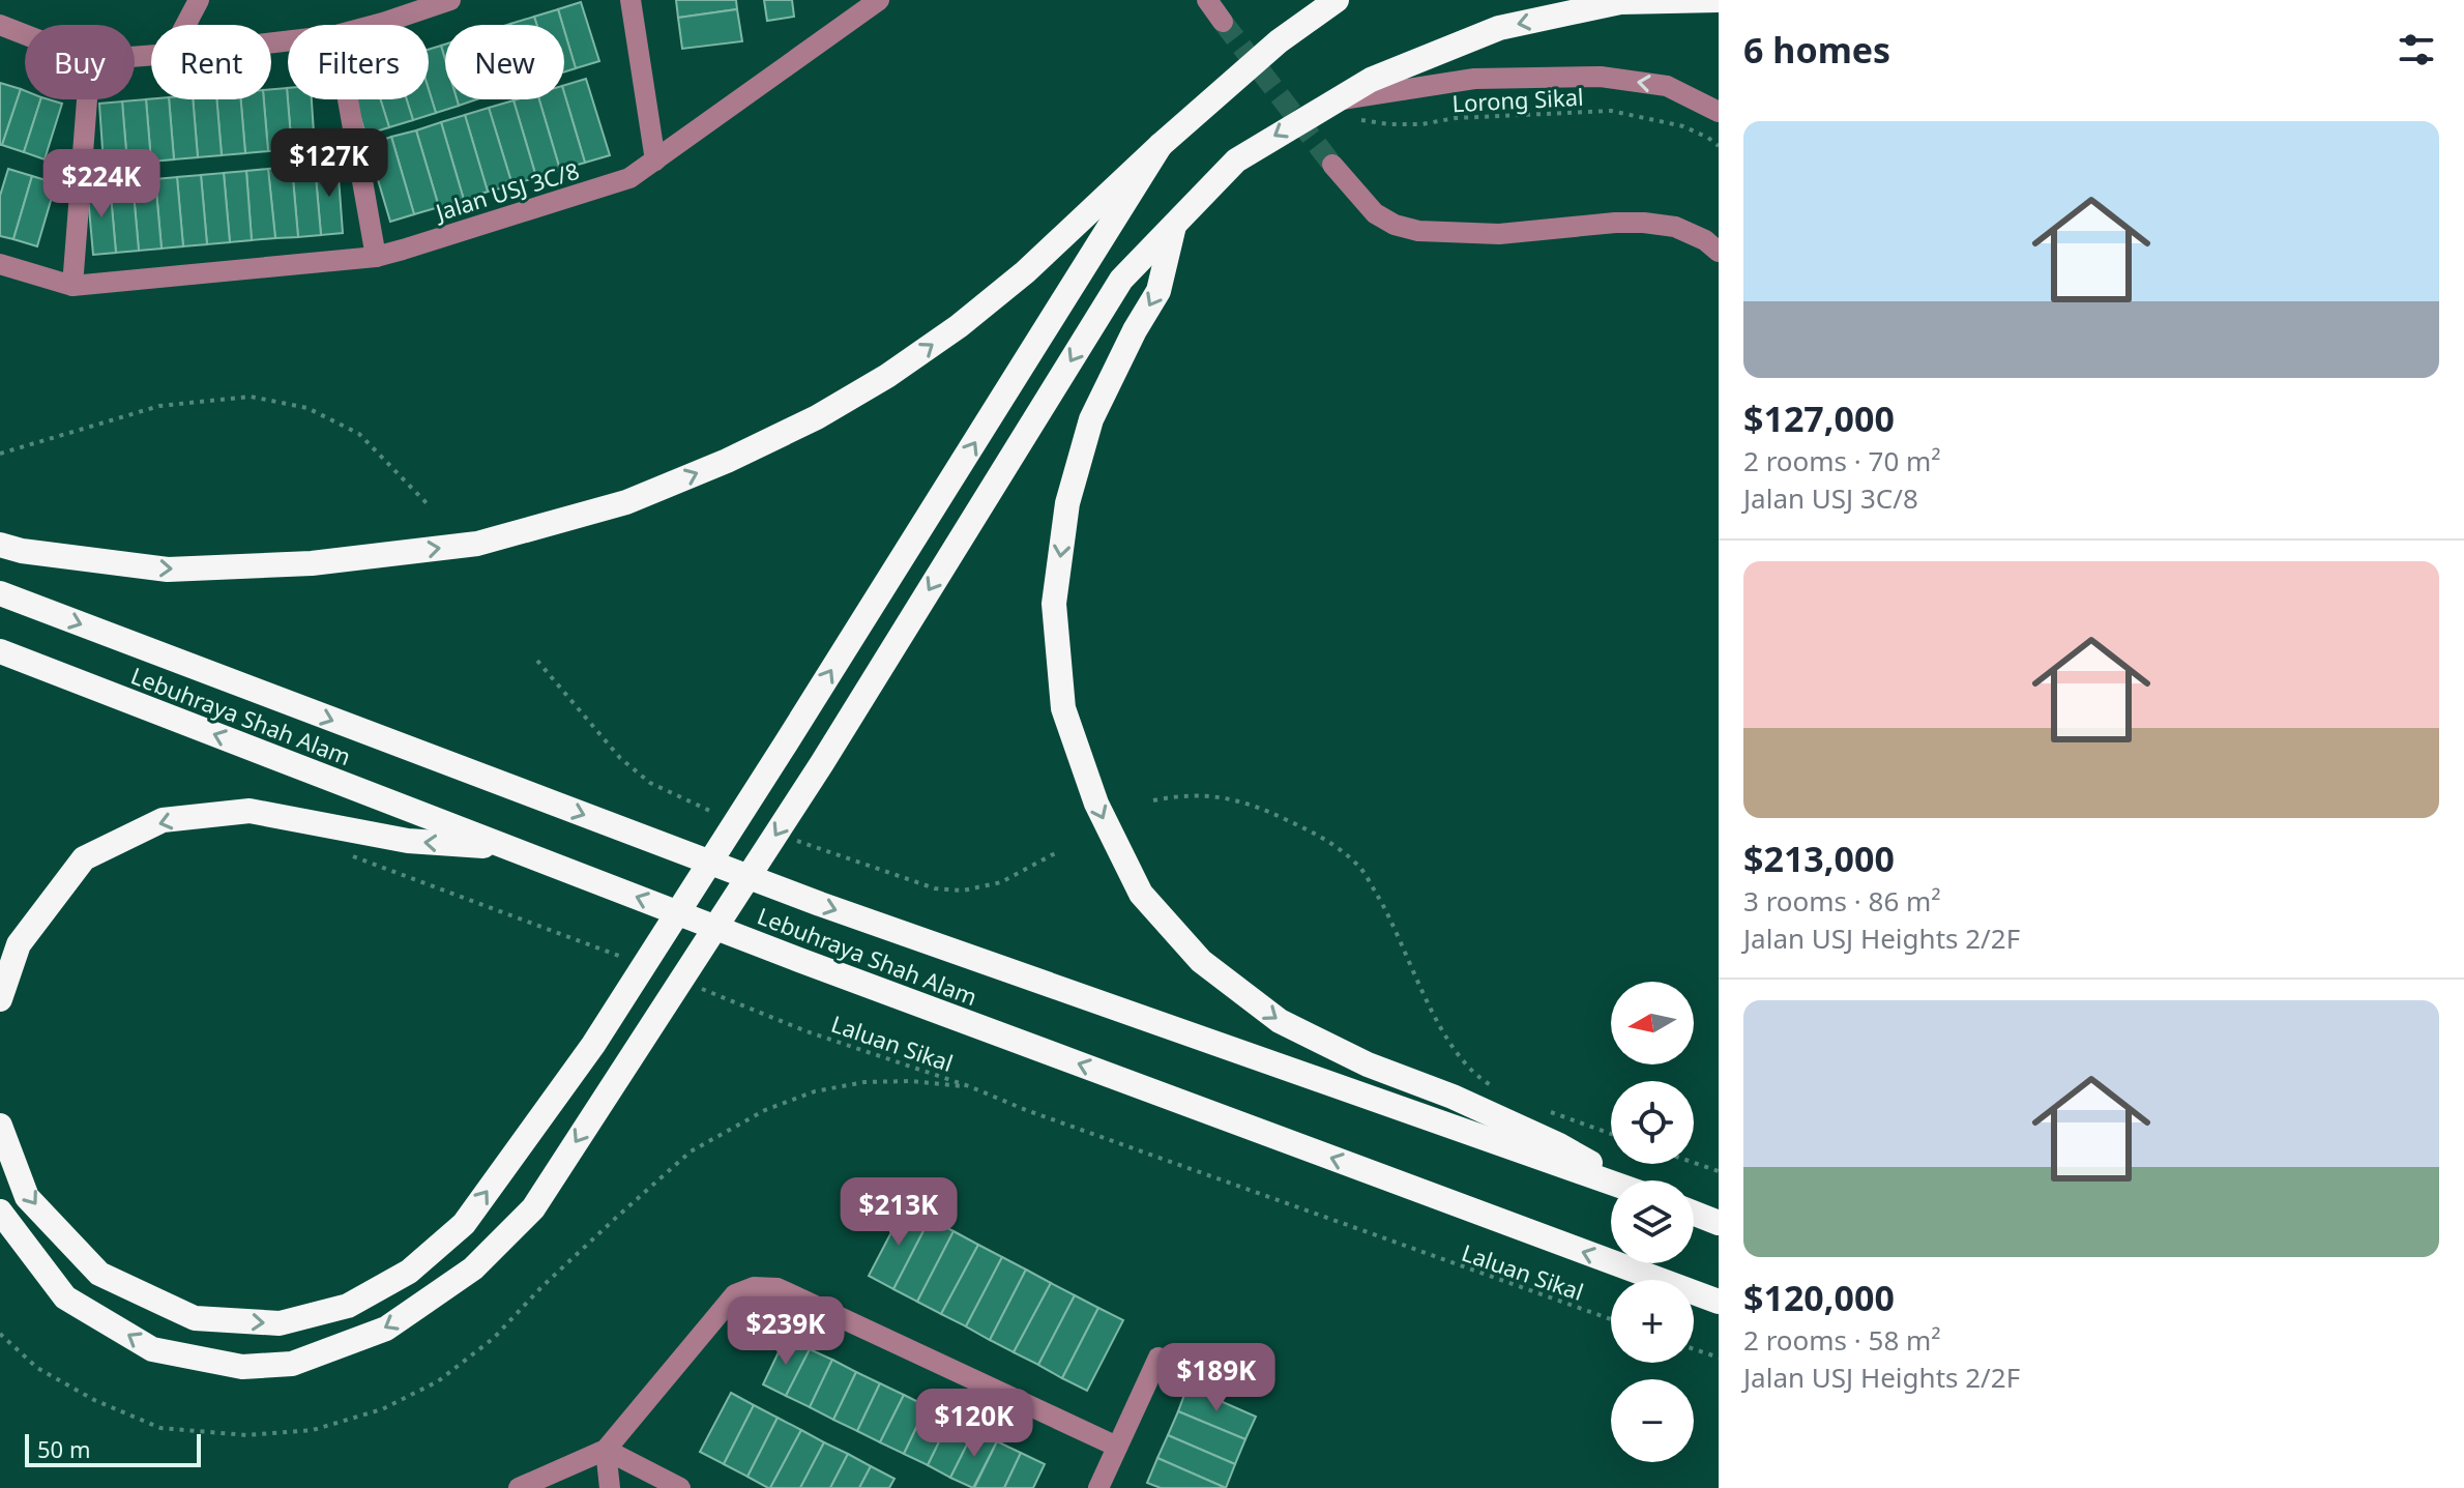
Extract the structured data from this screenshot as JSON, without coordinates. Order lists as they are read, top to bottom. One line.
{"streets":{"highway":["Lebuhraya Shah Alam"],"street":["Jalan USJ 3C/8"],"path":["Lorong Sikal","Laluan Sikal"]},"scale_bar":"50 m","north":"left","page":{"heading":"6 homes","chip":["Buy","Rent","Filters","New"],"list":[{"name":"$127,000","note":"2 rooms · 70 m² · Jalan USJ 3C/8"},{"name":"$213,000","note":"3 rooms · 86 m² · Jalan USJ Heights 2/2F"},{"name":"$120,000","note":"2 rooms · 58 m² · Jalan USJ Heights 2/2F"}],"price":["$127K","$224K","$213K","$239K","$189K","$120K"],"map_buttons":["+","−"],"scale":"50 m"}}
